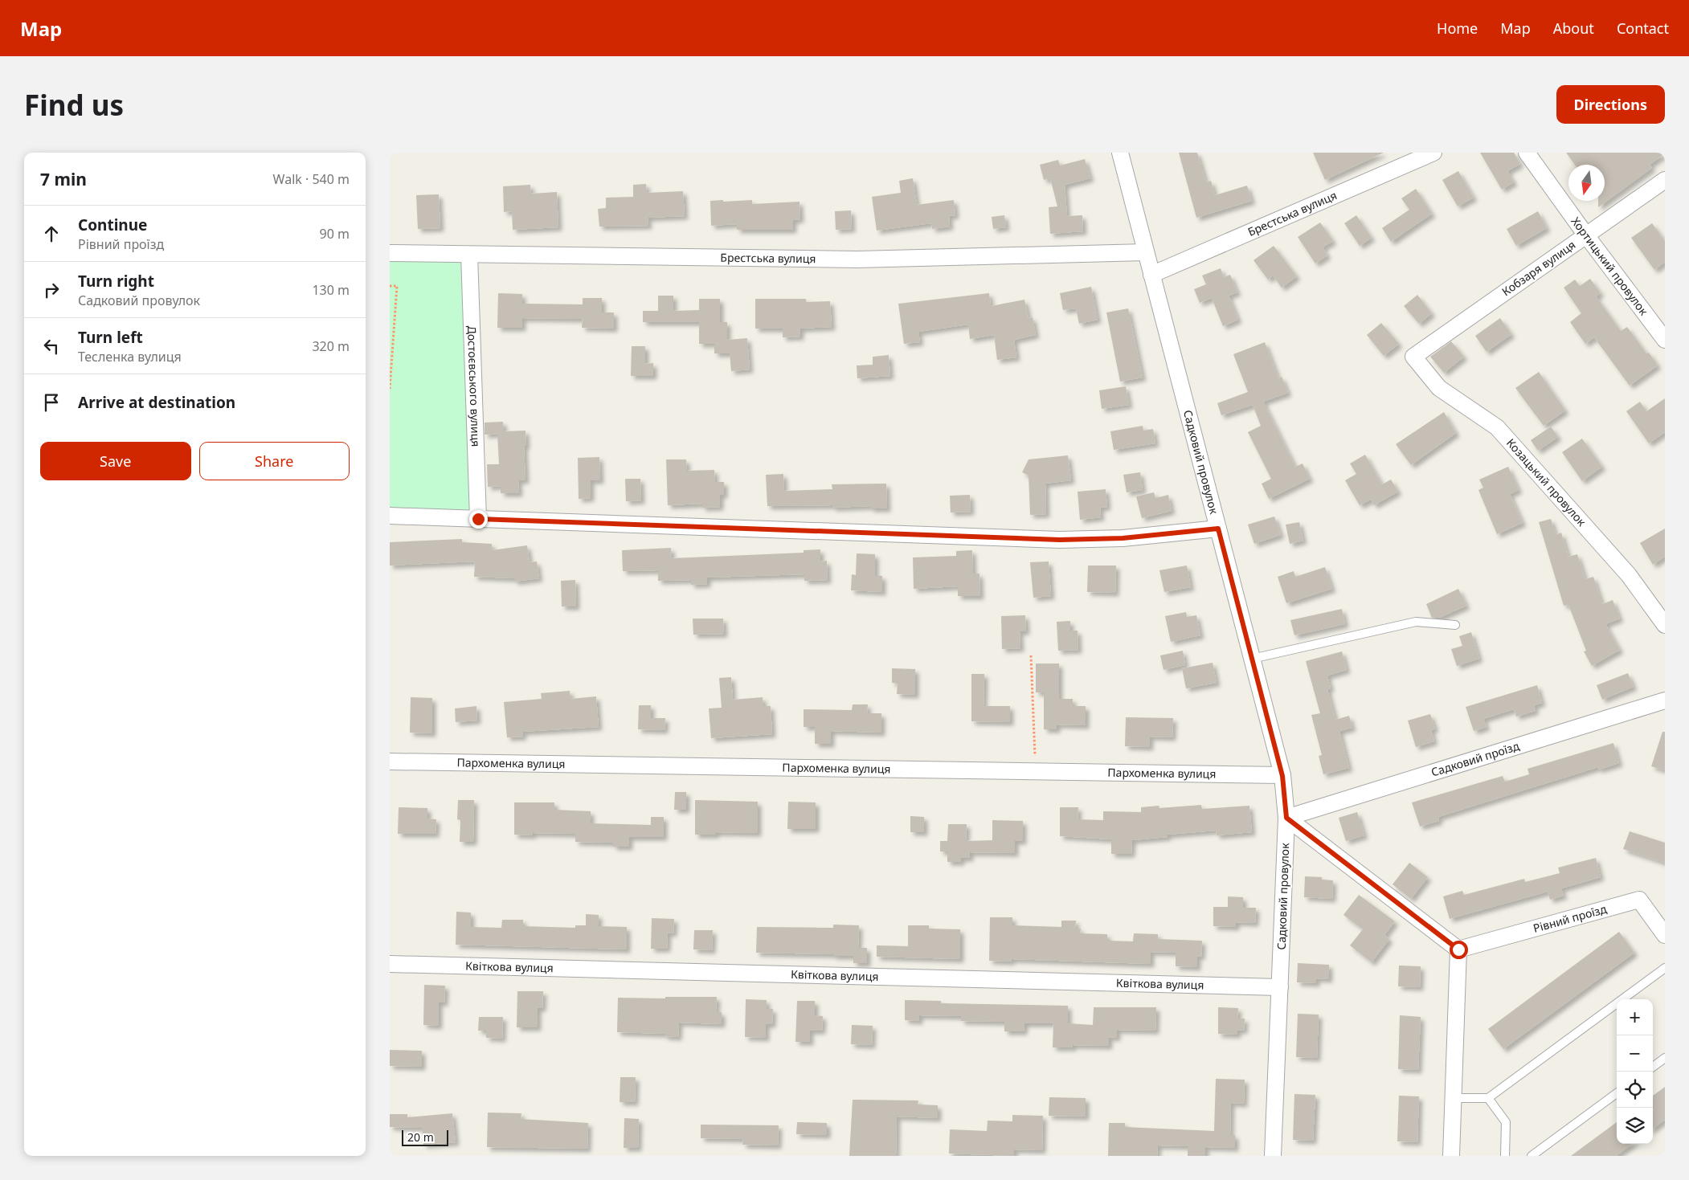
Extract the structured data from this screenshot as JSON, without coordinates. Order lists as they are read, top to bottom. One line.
{"streets":{"street":["Брестська вулиця","Хортицький провулок","Кобзаря вулиця","Достоєвського вулиця","Садковий провулок","Козацький провулок","Садковий проїзд","Пархоменка вулиця","Рівний проїзд","Квіткова вулиця"]},"crossings":[["Брестська вулиця","Достоєвського вулиця"],["Брестська вулиця","Садковий провулок"],["Хортицький провулок","Кобзаря вулиця"],["Кобзаря вулиця","Козацький провулок"],["Садковий провулок","Садковий проїзд"],["Садковий провулок","Пархоменка вулиця"],["Садковий провулок","Квіткова вулиця"]],"scale_bar":"20 m","north":"bottom","page":{"header":"Map","nav":["Home","Map","About","Contact"],"buttons":["Directions",["Save","Share"]],"title":"Find us","heading":["7 min","Walk · 540 m"],"list":[["Continue","Рівний проїзд","90 m"],["Turn right","Садковий провулок","130 m"],["Turn left","Тесленка вулиця","320 m"],"Arrive at destination"],"map_buttons":["+","−"],"scale":"20 m"}}
